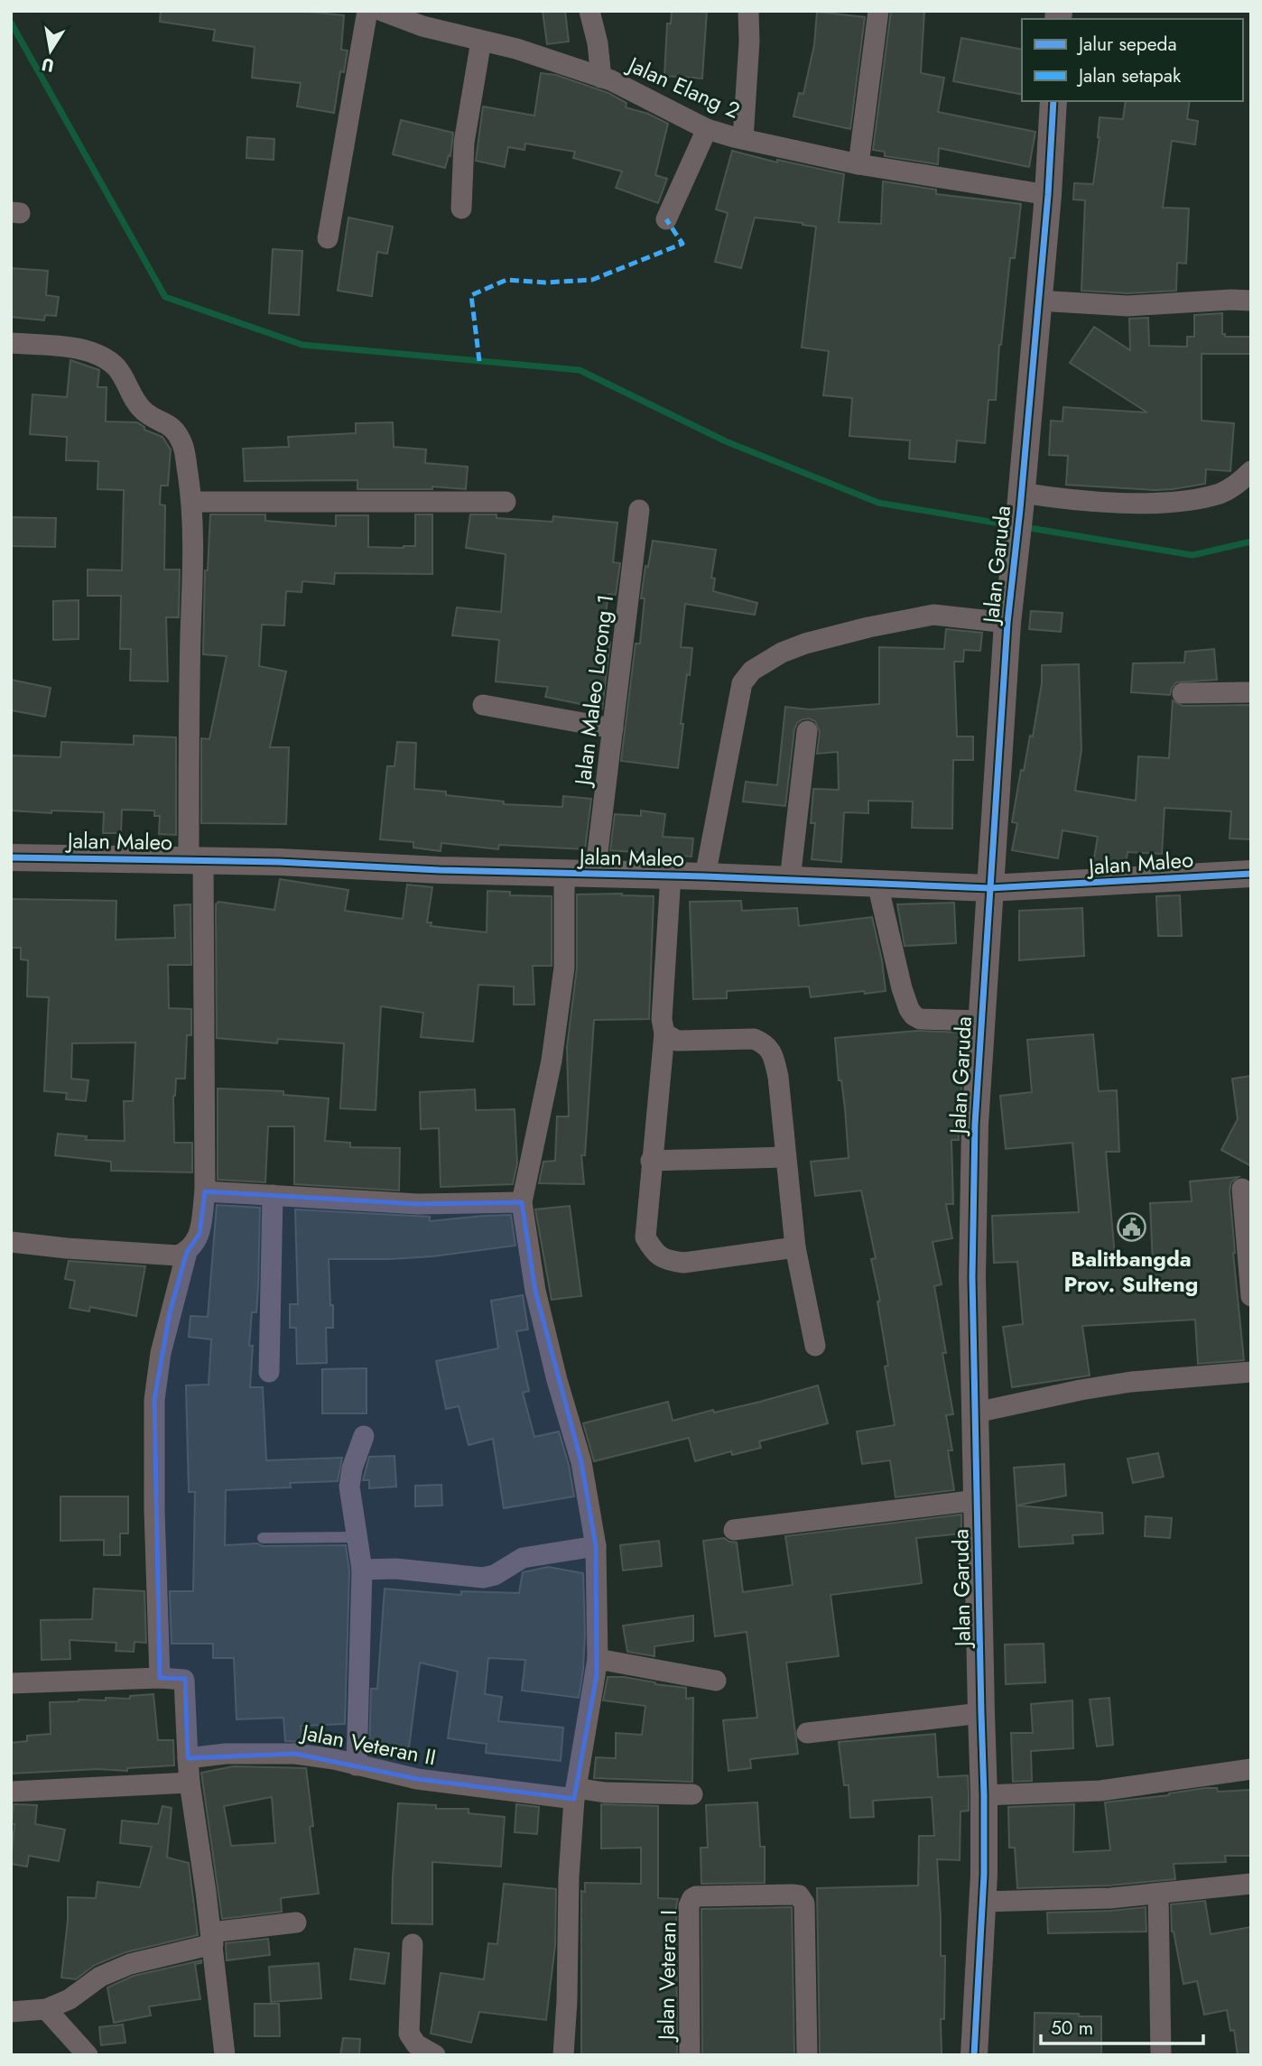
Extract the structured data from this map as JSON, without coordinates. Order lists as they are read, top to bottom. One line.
{"streets":{"street":["Jalan Elang 2","Jalan Garuda","Jalan Maleo Lorong 1","Jalan Maleo","Jalan Veteran II","Jalan Veteran I"]},"crossings":[["Jalan Elang 2","Jalan Garuda"],["Jalan Garuda","Jalan Maleo"],["Jalan Maleo Lorong 1","Jalan Maleo"]],"places":{"public building":["Balitbangda Prov. Sulteng"]},"legend":["Jalur sepeda","Jalan setapak"],"scale_bar":"50 m","north":"bottom"}
